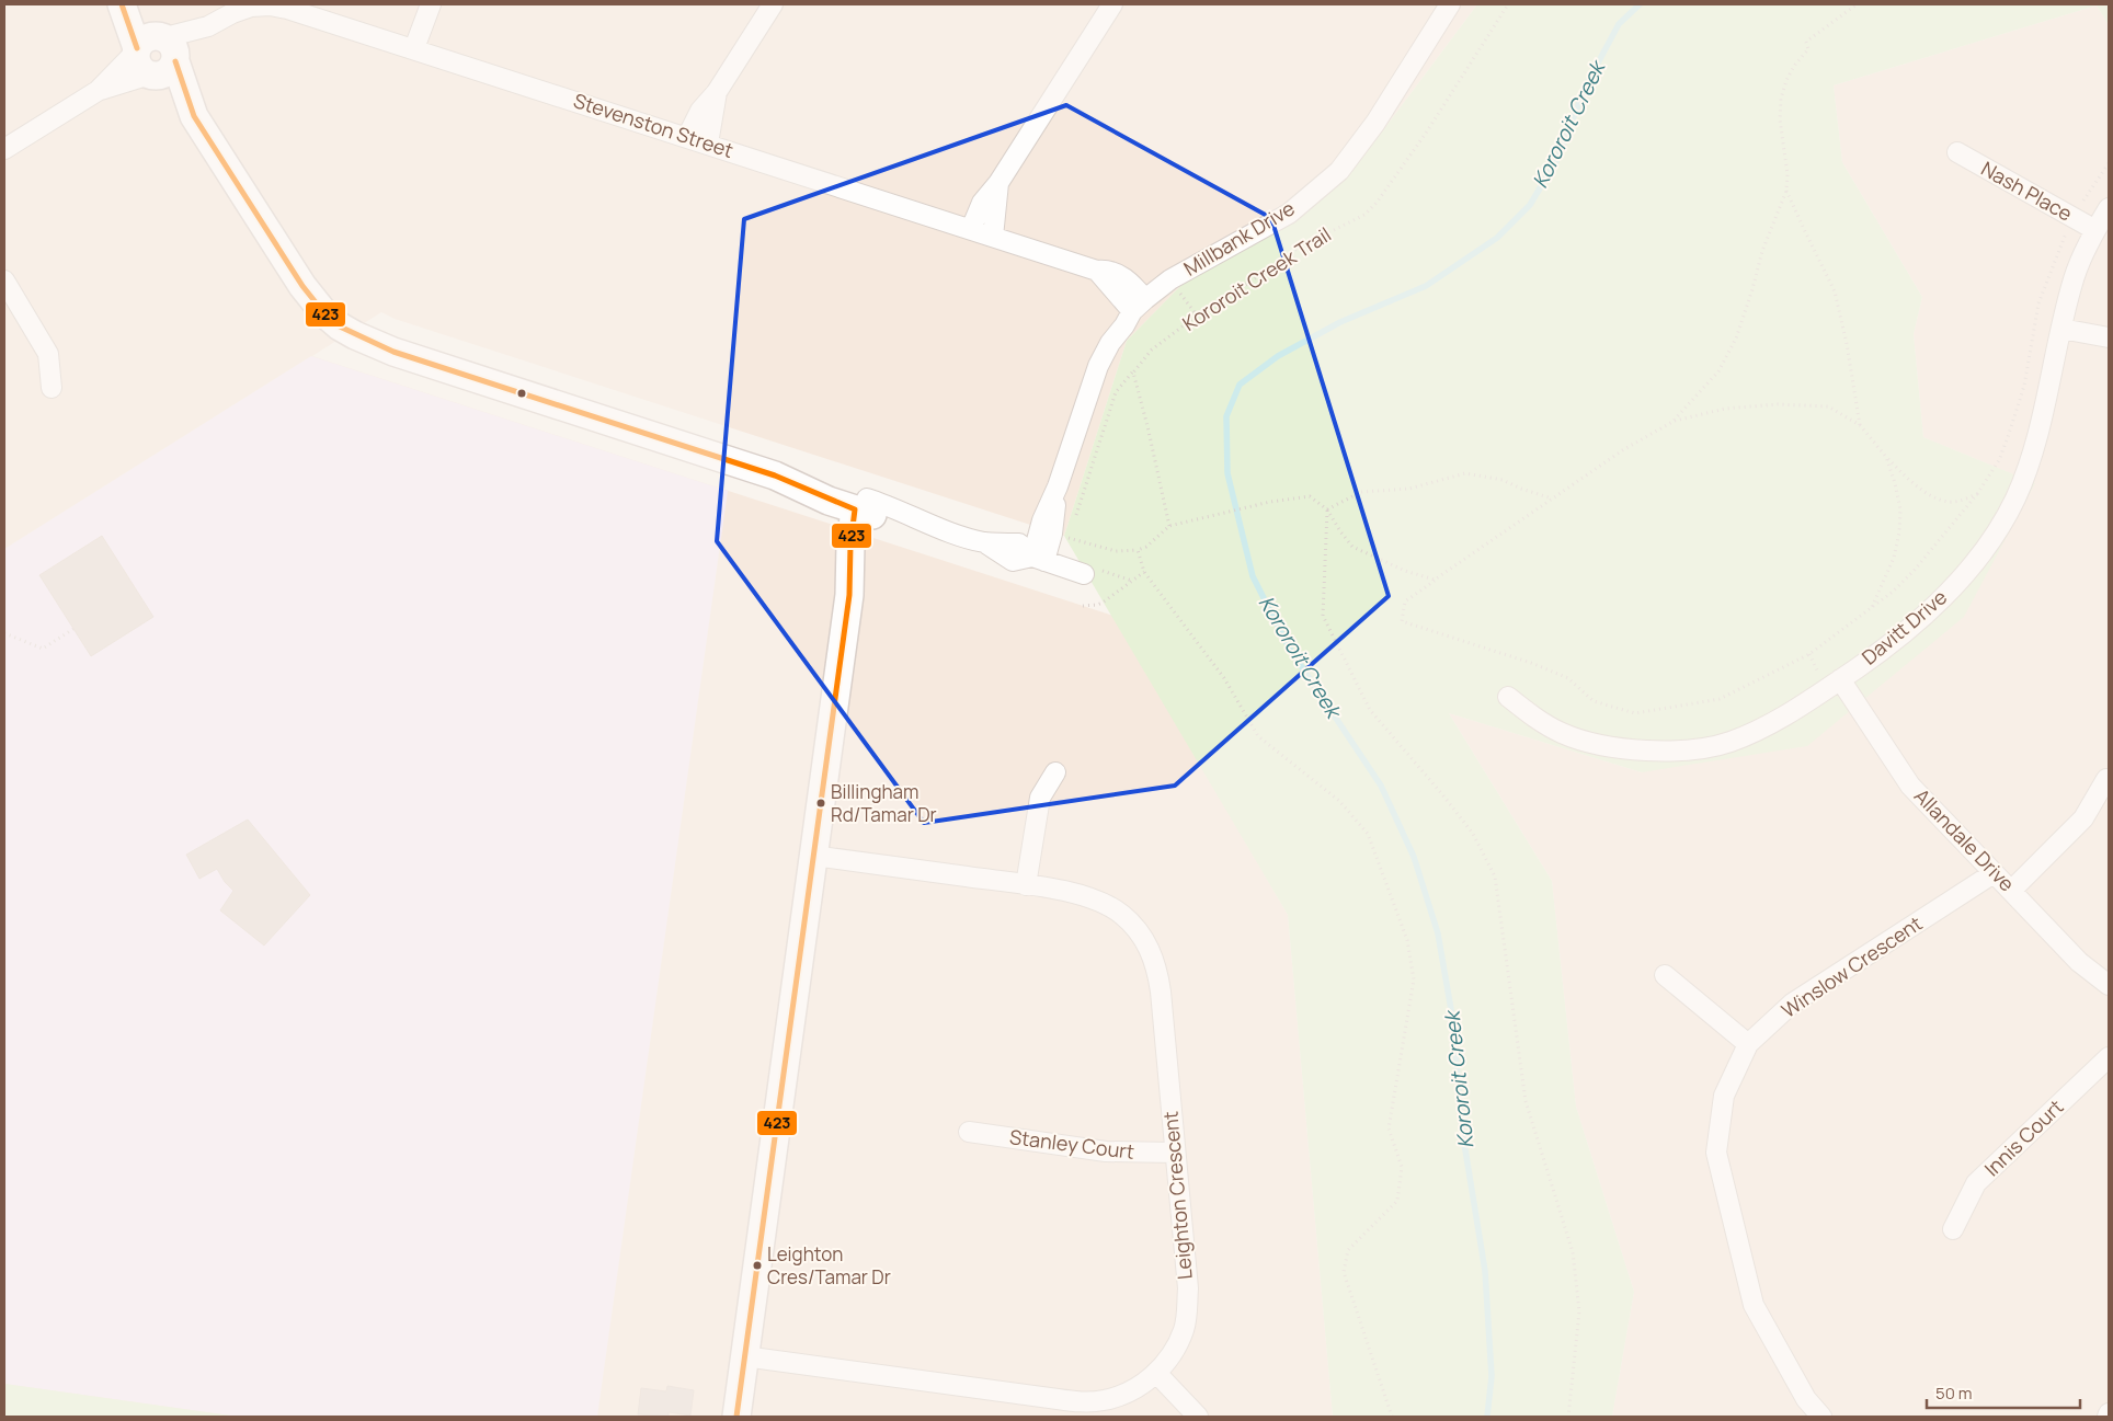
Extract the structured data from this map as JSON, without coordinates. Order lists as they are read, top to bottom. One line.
{"streets":{"street":["Stevenston Street","Nash Place","Millbank Drive","Davitt Drive","Allandale Drive","Winslow Crescent","Innis Court","Stanley Court","Leighton Crescent"],"path":["Kororoit Creek Trail"]},"crossings":[["Stevenston Street","Millbank Drive"],["Nash Place","Davitt Drive"],["Davitt Drive","Allandale Drive"],["Allandale Drive","Winslow Crescent"],["Stanley Court","Leighton Crescent"]],"water":["Kororoit Creek"],"places":["Billingham Rd/Tamar Dr","Leighton Cres/Tamar Dr"],"lines":["transit line 423"],"scale_bar":"50 m"}
